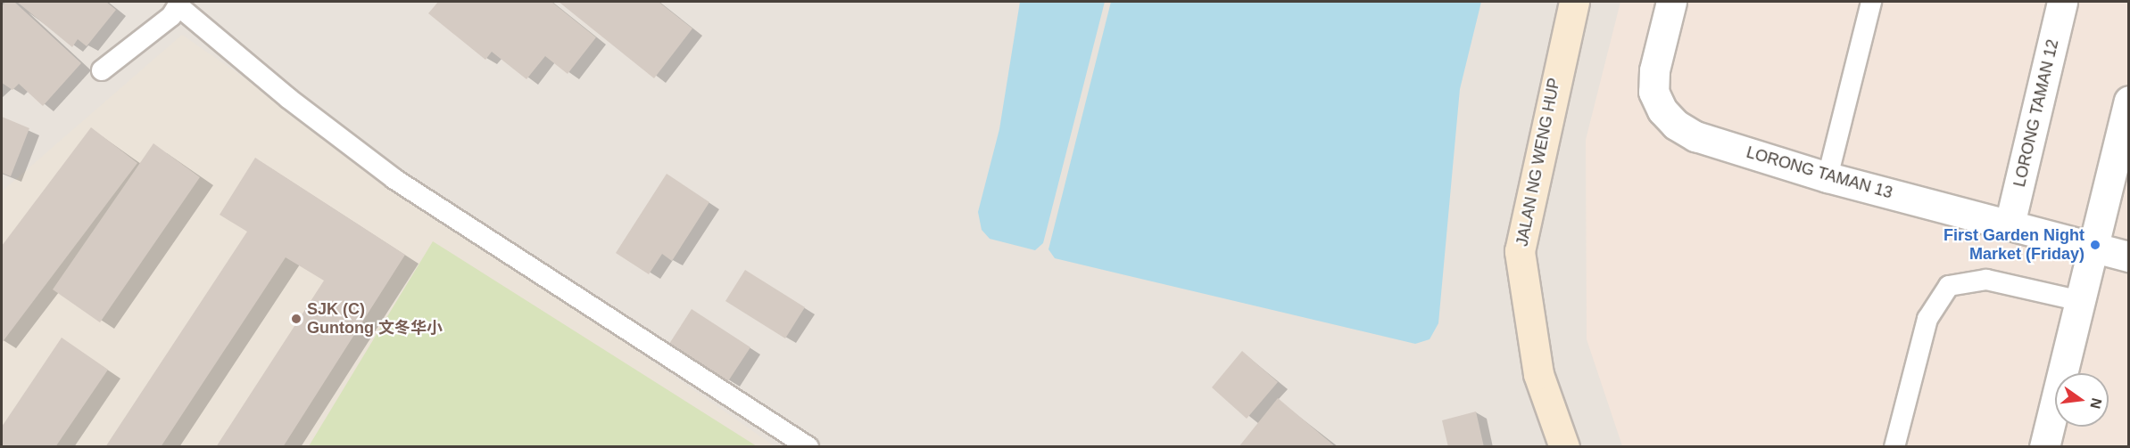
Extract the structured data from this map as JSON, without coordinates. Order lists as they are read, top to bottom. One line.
{"streets":{"main road":["JALAN NG WENG HUP"],"street":["LORONG TAMAN 12","LORONG TAMAN 13"]},"crossings":[["LORONG TAMAN 12","LORONG TAMAN 13"]],"places":["First Garden Night Market (Friday)","SJK (C) Guntong 文冬华小"],"north":"right"}
